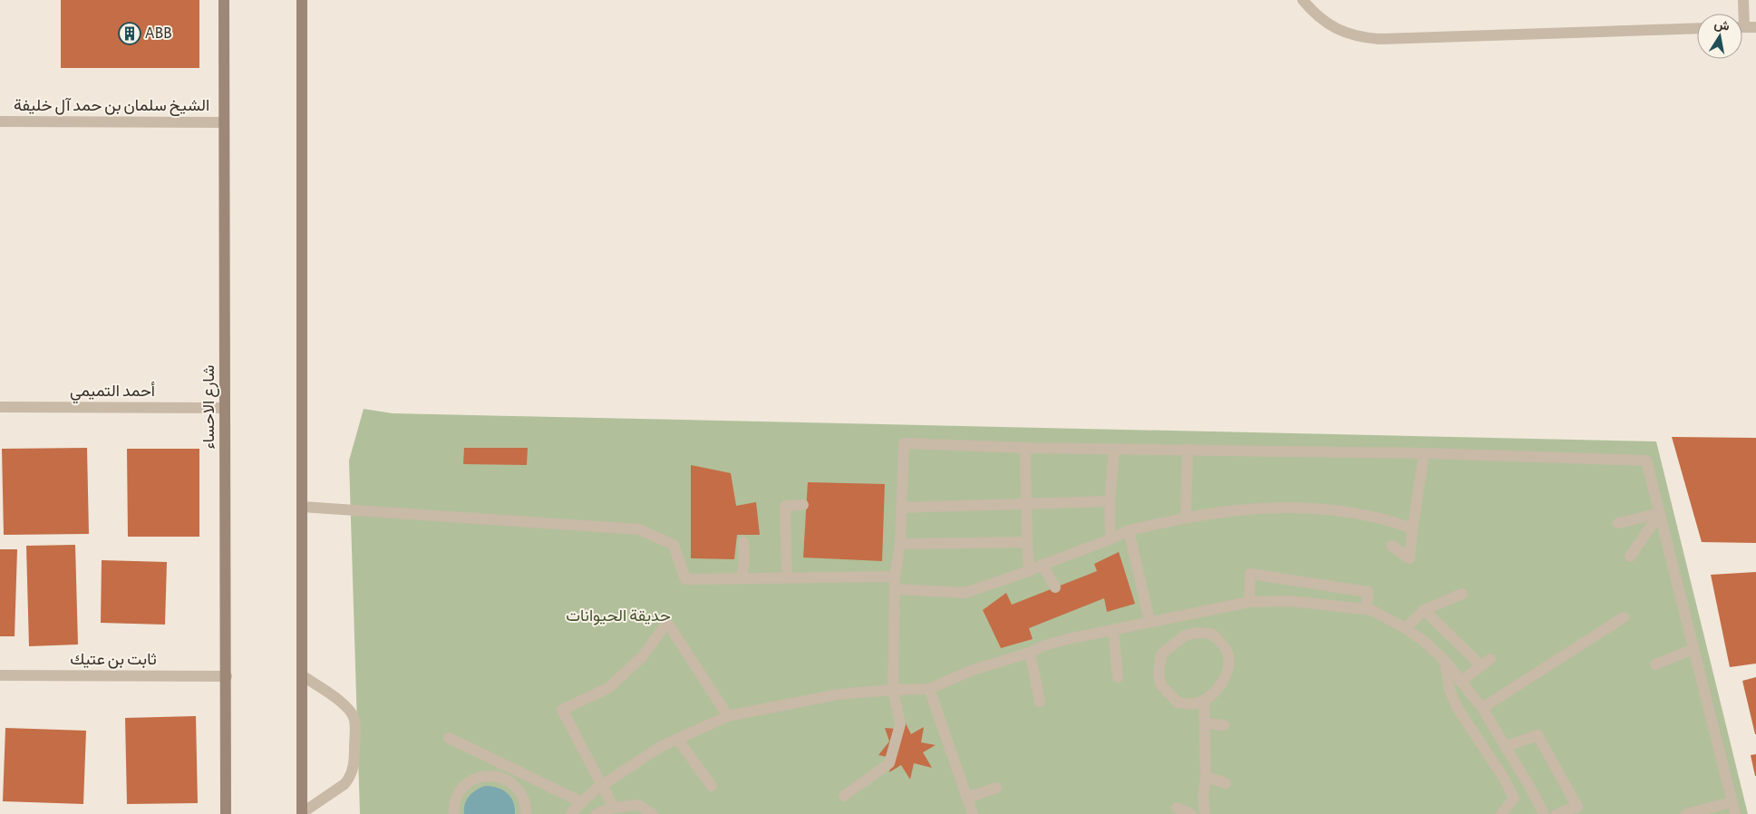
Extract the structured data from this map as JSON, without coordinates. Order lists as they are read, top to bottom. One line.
{"streets":{"main road":["شارع الاحساء"],"street":["الشيخ سلمان بن حمد آل خليفة","أحمد التميمي","ثابت بن عتيك"]},"crossings":[["الشيخ سلمان بن حمد آل خليفة","شارع الاحساء"],["أحمد التميمي","شارع الاحساء"],["شارع الاحساء","ثابت بن عتيك"]],"parks":["حديقة الحيوانات"],"places":{"building":["ABB"]},"north":"top"}
